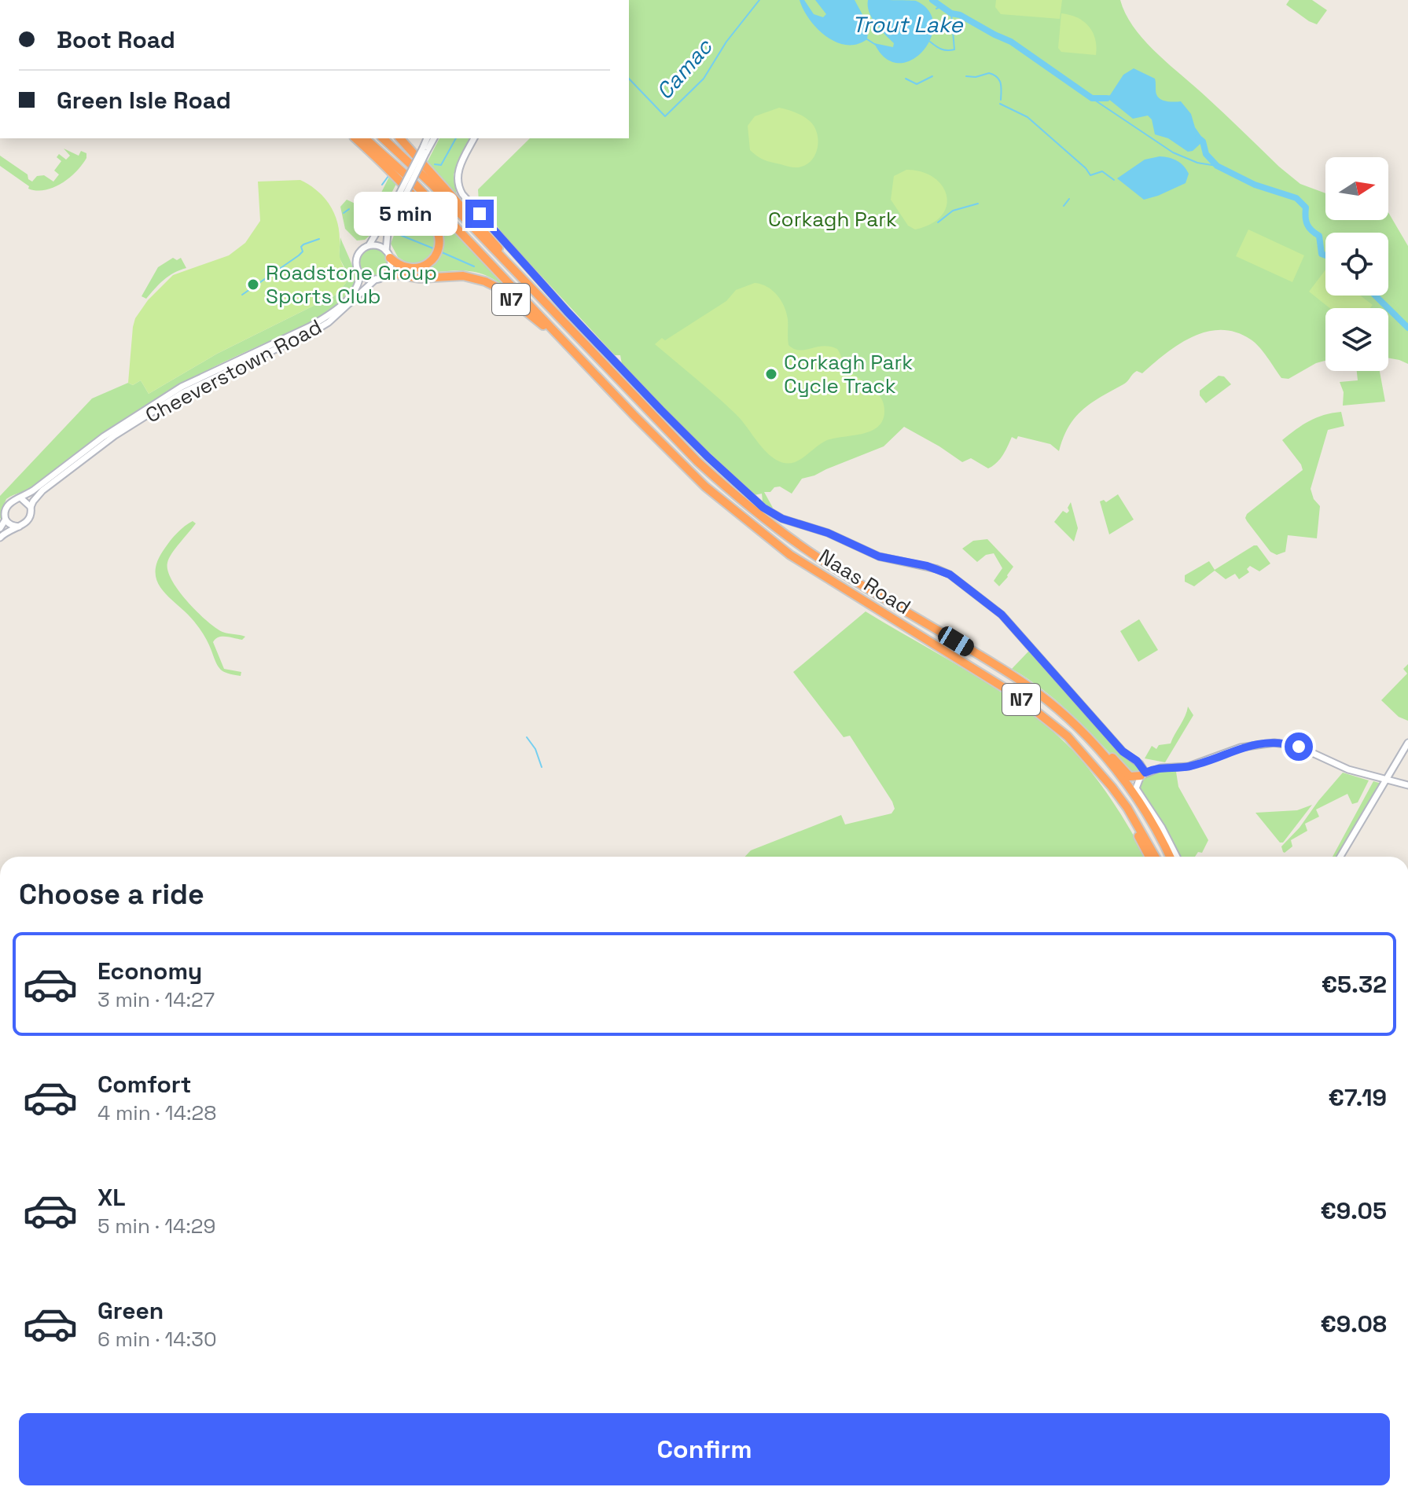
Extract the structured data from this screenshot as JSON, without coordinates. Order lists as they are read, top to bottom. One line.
{"streets":{"highway":["N7","Naas Road"],"main road":["Cheeverstown Road"]},"crossings":[["N7","Cheeverstown Road"],["N7","Naas Road"]],"water":["Trout Lake","Camac"],"parks":["Corkagh Park"],"places":["Roadstone Group Sports Club","Corkagh Park Cycle Track"],"north":"right","page":{"banner":["Boot Road","Green Isle Road"],"bubble":"5 min","heading":"Choose a ride","list":[{"name":"Economy","note":"3 min · 14:27","value":"€5.32"},{"name":"Comfort","note":"4 min · 14:28","value":"€7.19"},{"name":"XL","note":"5 min · 14:29","value":"€9.05"},{"name":"Green","note":"6 min · 14:30","value":"€9.08"}],"buttons":"Confirm"}}
